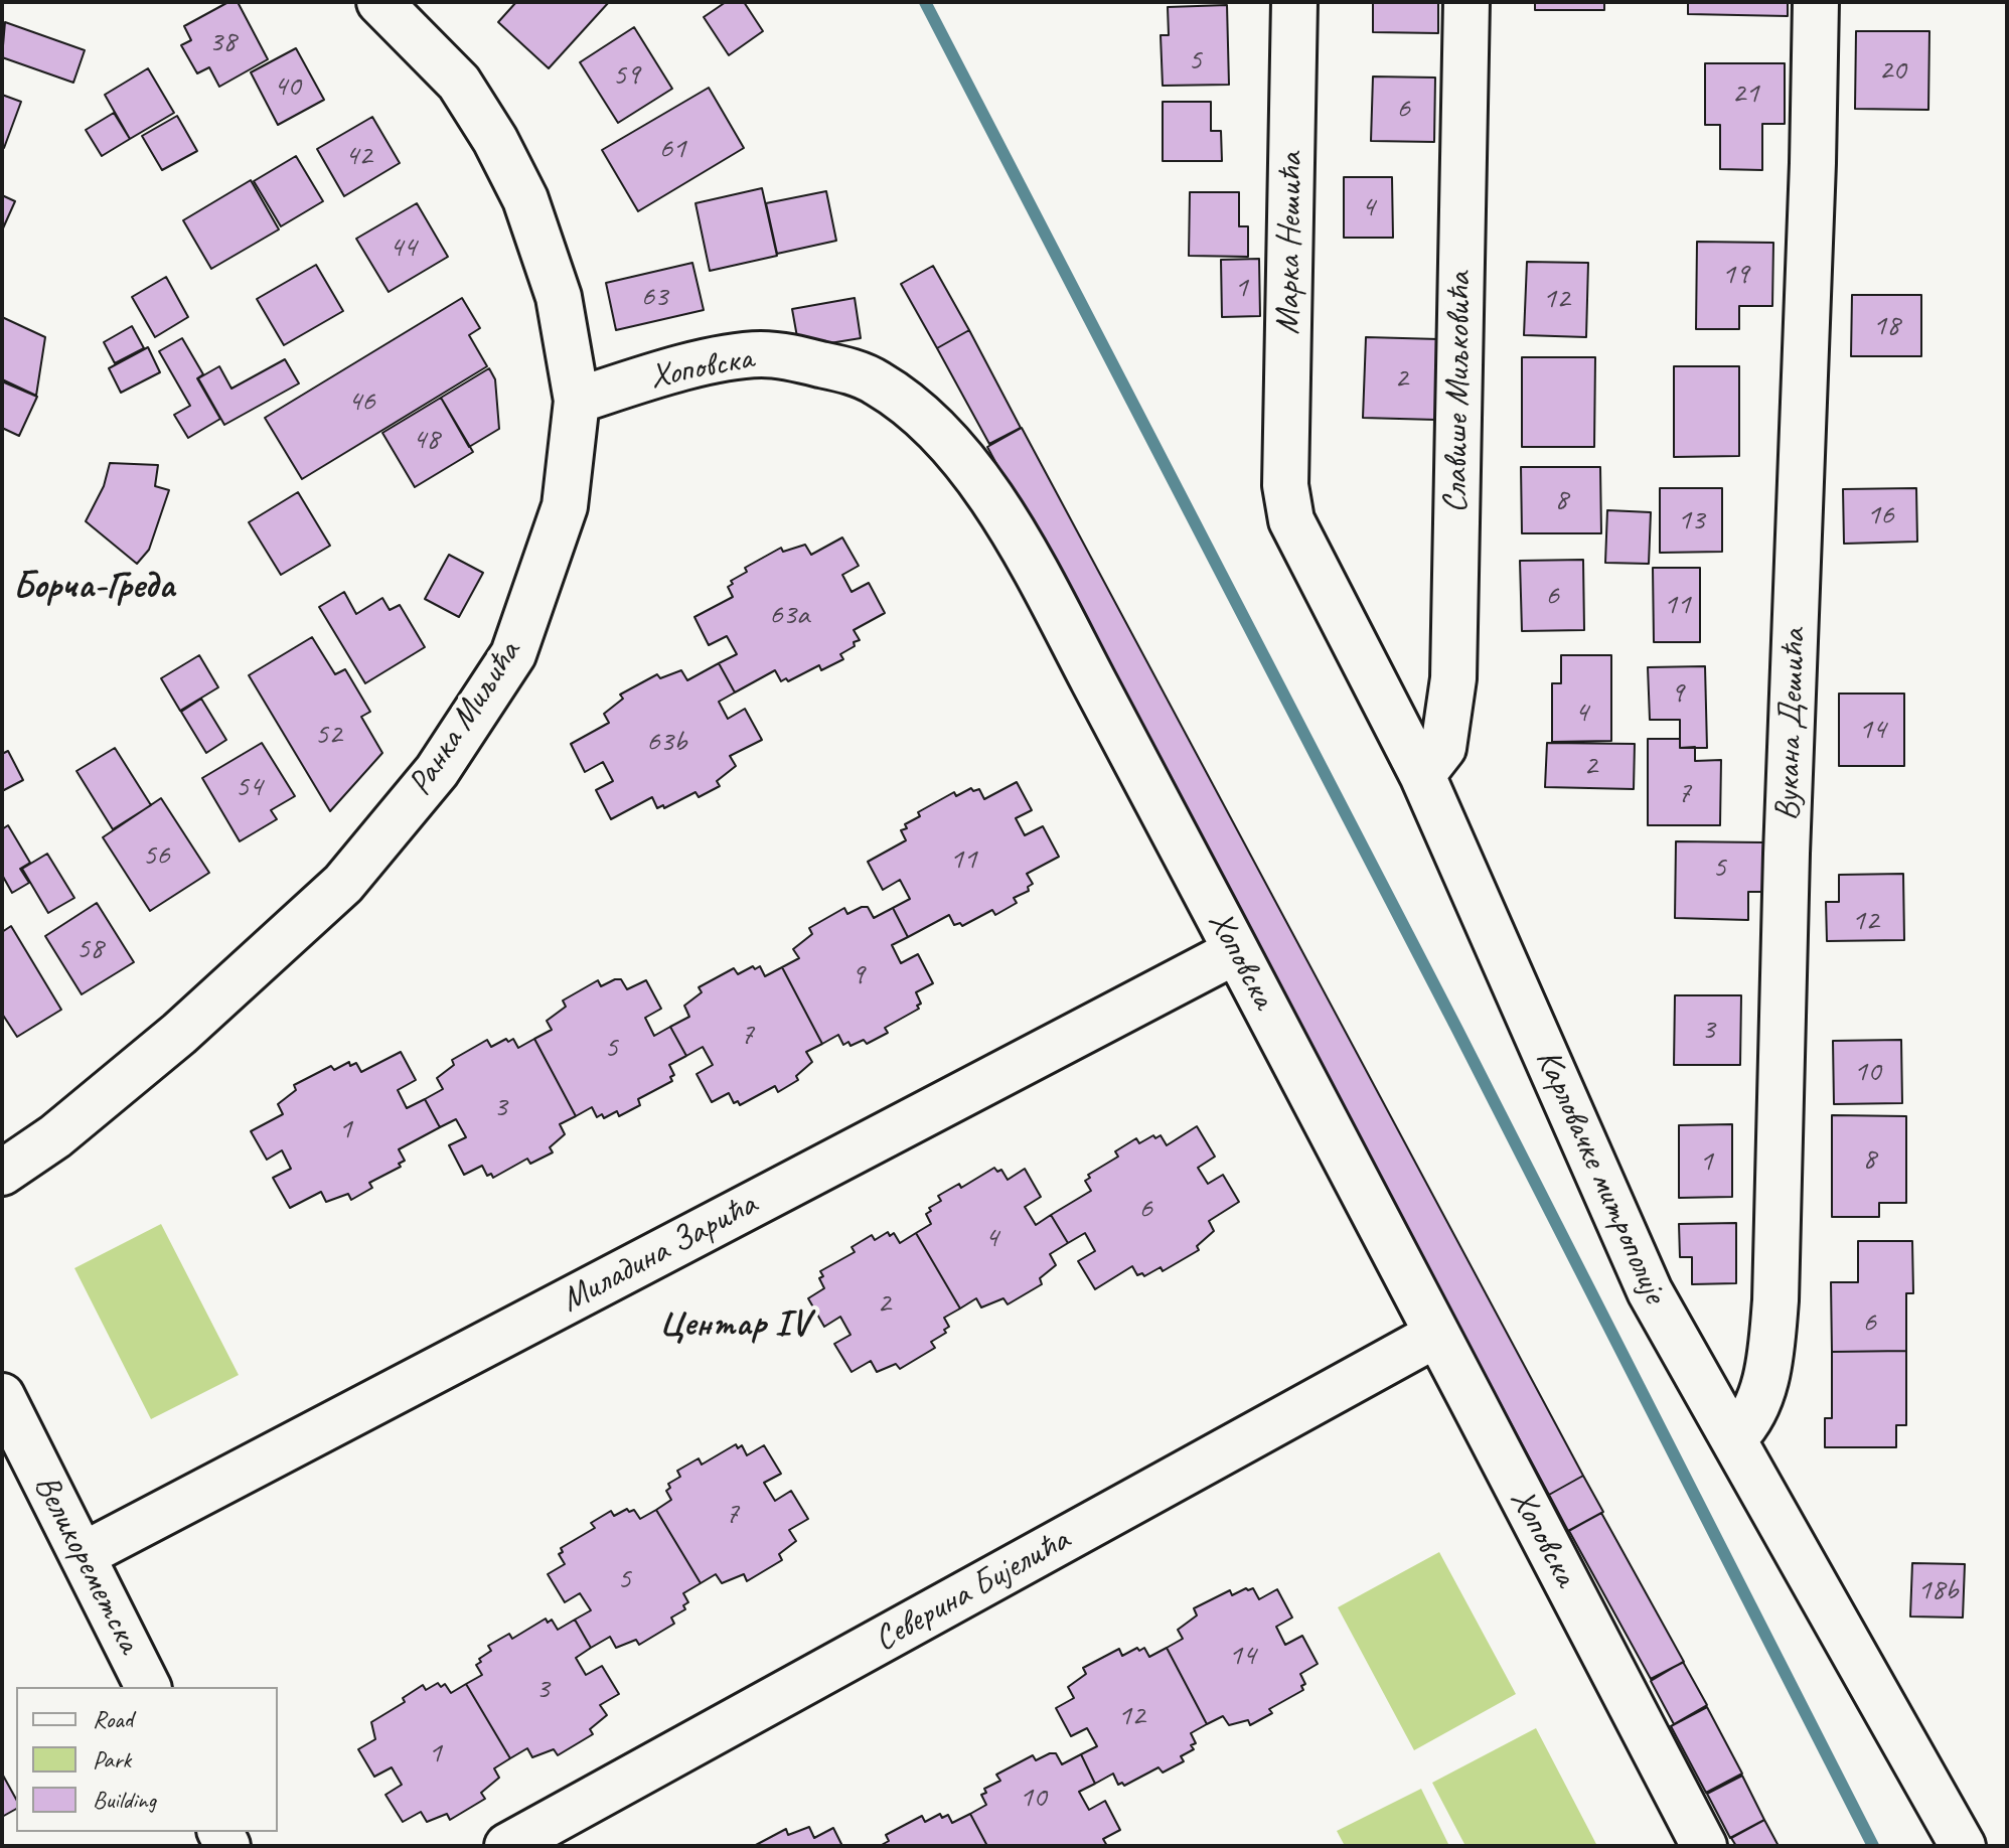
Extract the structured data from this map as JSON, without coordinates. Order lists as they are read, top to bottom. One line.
{"streets":{"street":["Марка Нешића","Хоповска","Славише Миљковића","Ранка Миљића","Вукана Дешића","Карловачке митрополије","Миладина Зарића","Великореметска","Северина Бијелића"]},"crossings":[["Марка Нешића","Карловачке митрополије"],["Хоповска","Ранка Миљића"],["Хоповска","Миладина Зарића"],["Хоповска","Северина Бијелића"],["Славише Миљковића","Карловачке митрополије"],["Вукана Дешића","Карловачке митрополије"],["Миладина Зарића","Великореметска"]],"districts":["Борча-Греда","Центар IV"],"house_numbers":["38","5","20","59","40","21","6","61","42","4","44","19","1","63","12","18","2","46","48","8","16","13","6","11","63a","9","4","14","52","63b","2","54","7","56","11","5","12","58","9","3","7","5","10","3","1","8","1","6","4","2","6","7","5","18b","14","3","12","1","10"],"legend":["Road","Park","Building"]}
